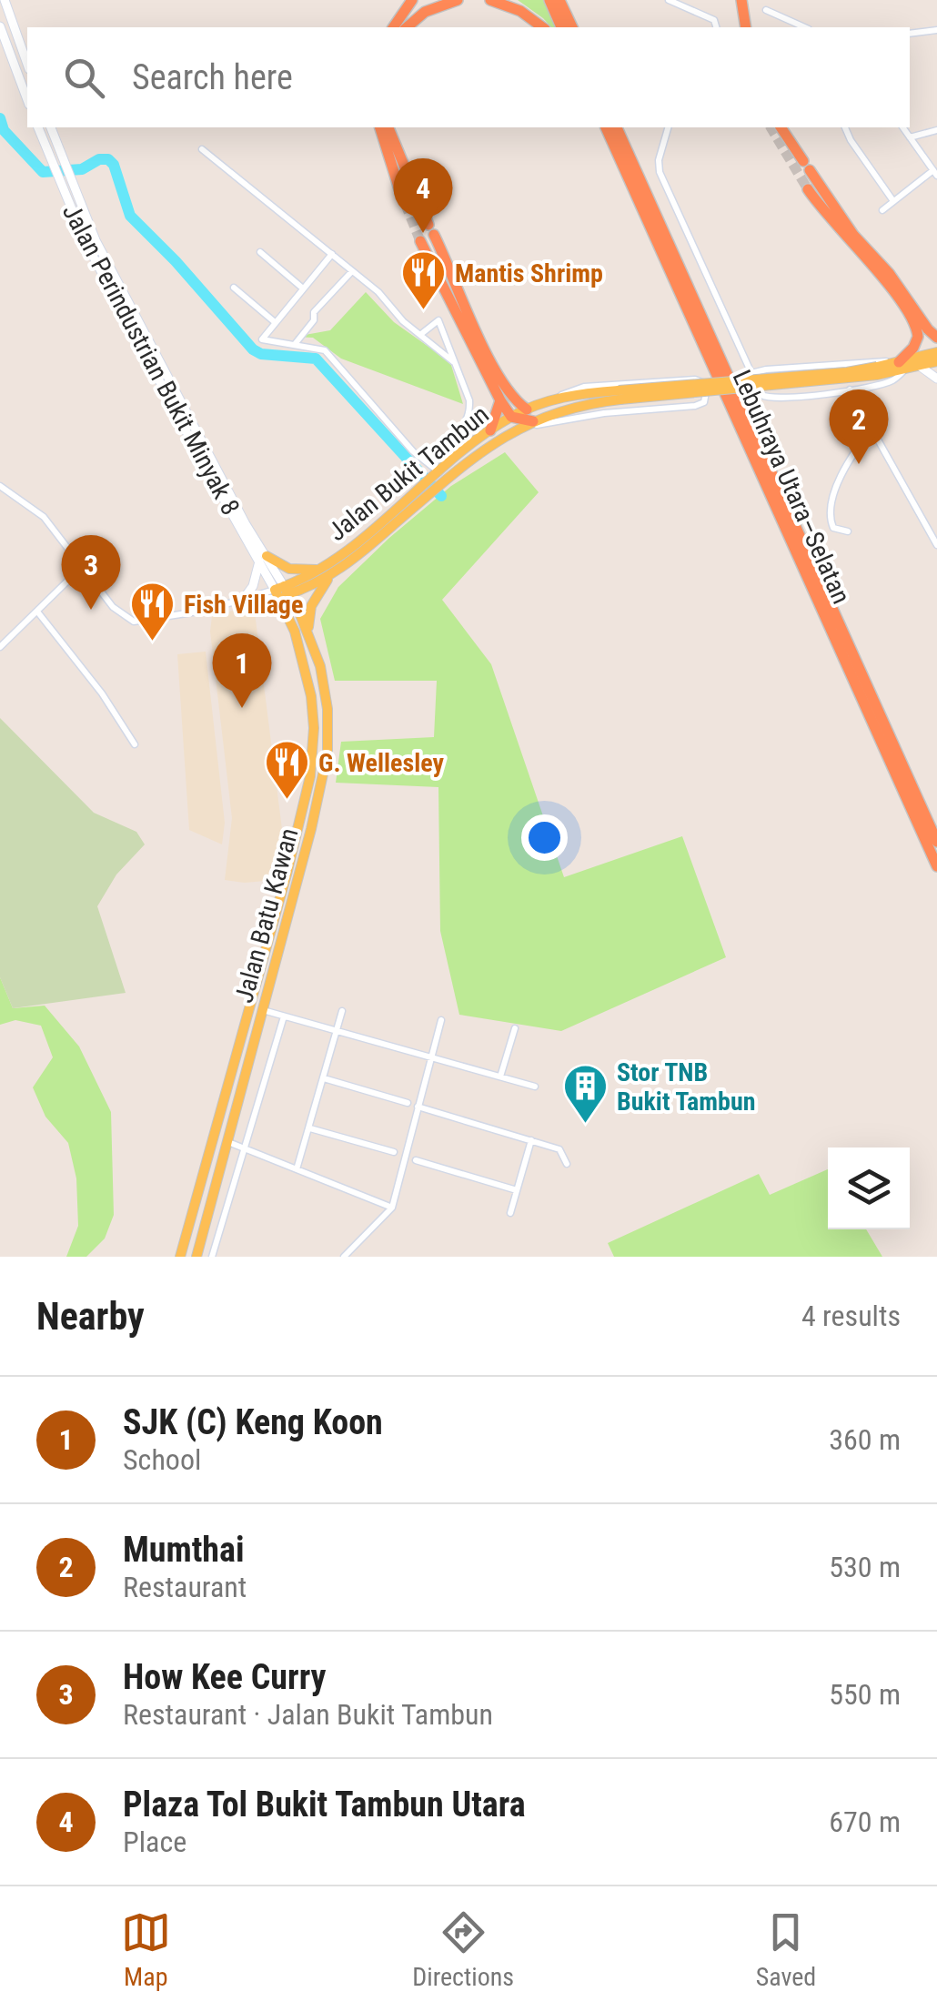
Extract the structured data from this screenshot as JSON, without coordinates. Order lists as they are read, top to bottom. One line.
{"streets":{"highway":["Lebuhraya Utara–Selatan"],"main road":["Jalan Bukit Tambun","Jalan Batu Kawan"],"street":["Jalan Perindustrian Bukit Minyak 8"]},"crossings":[["Jalan Perindustrian Bukit Minyak 8","Jalan Bukit Tambun"],["Jalan Perindustrian Bukit Minyak 8","Jalan Batu Kawan"],["Jalan Bukit Tambun","Jalan Batu Kawan"]],"places":{"restaurant":["Mantis Shrimp","Fish Village","G. Wellesley"],"building":["Stor TNB Bukit Tambun"]},"page":{"search":"Search here","pins":["4","2","3","1"],"heading":["Nearby","4 results"],"list":[{"mark":"1","name":"SJK (C) Keng Koon","note":"School","value":"360 m"},{"mark":"2","name":"Mumthai","note":"Restaurant","value":"530 m"},{"mark":"3","name":"How Kee Curry","note":"Restaurant · Jalan Bukit Tambun","value":"550 m"},{"mark":"4","name":"Plaza Tol Bukit Tambun Utara","note":"Place","value":"670 m"}],"nav":["Map","Directions","Saved"]}}
